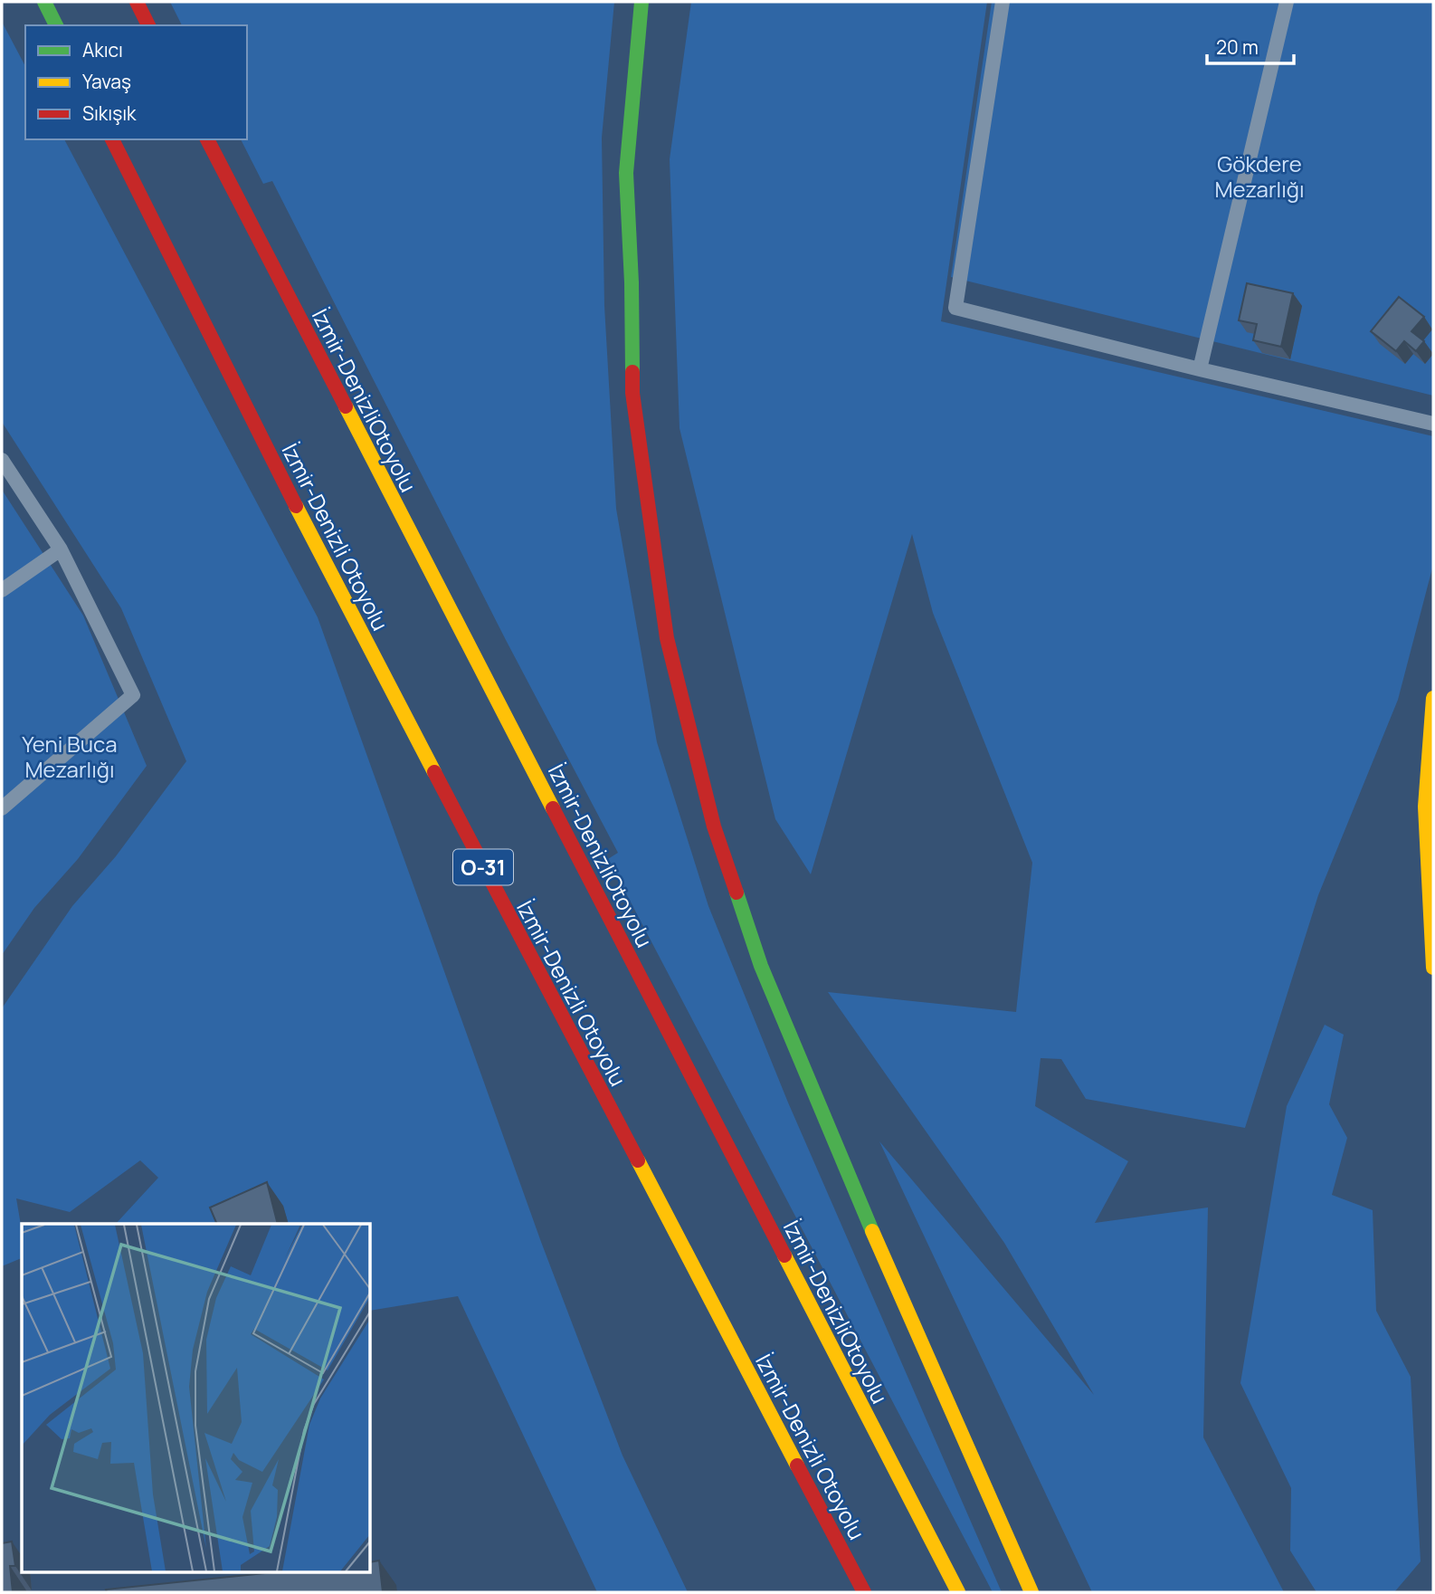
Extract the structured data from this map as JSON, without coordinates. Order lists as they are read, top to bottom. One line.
{"streets":{"main road":["İzmir-DenizliOtoyolu","İzmir-Denizli Otoyolu","O-31"]},"parks":["Gökdere Mezarlığı","Yeni Buca Mezarlığı"],"legend":["Akıcı","Yavaş","Sıkışık"],"scale_bar":"20 m"}
